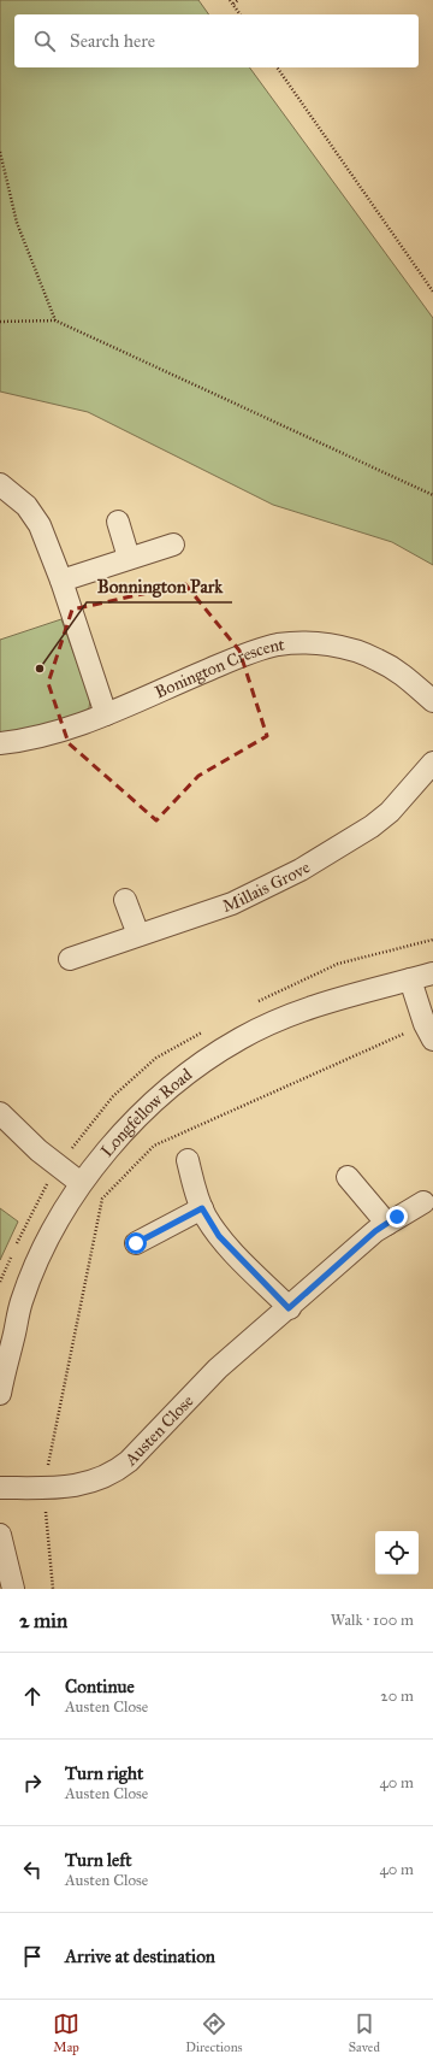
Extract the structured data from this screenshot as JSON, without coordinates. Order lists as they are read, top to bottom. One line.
{"streets":{"street":["Bonington Crescent","Millais Grove","Longfellow Road","Austen Close"]},"places":["Bonnington Park"],"page":{"search":"Search here","heading":["2 min","Walk · 100 m"],"list":[["Continue","Austen Close","20 m"],["Turn right","Austen Close","40 m"],["Turn left","Austen Close","40 m"],"Arrive at destination"],"nav":["Map","Directions","Saved"]}}
